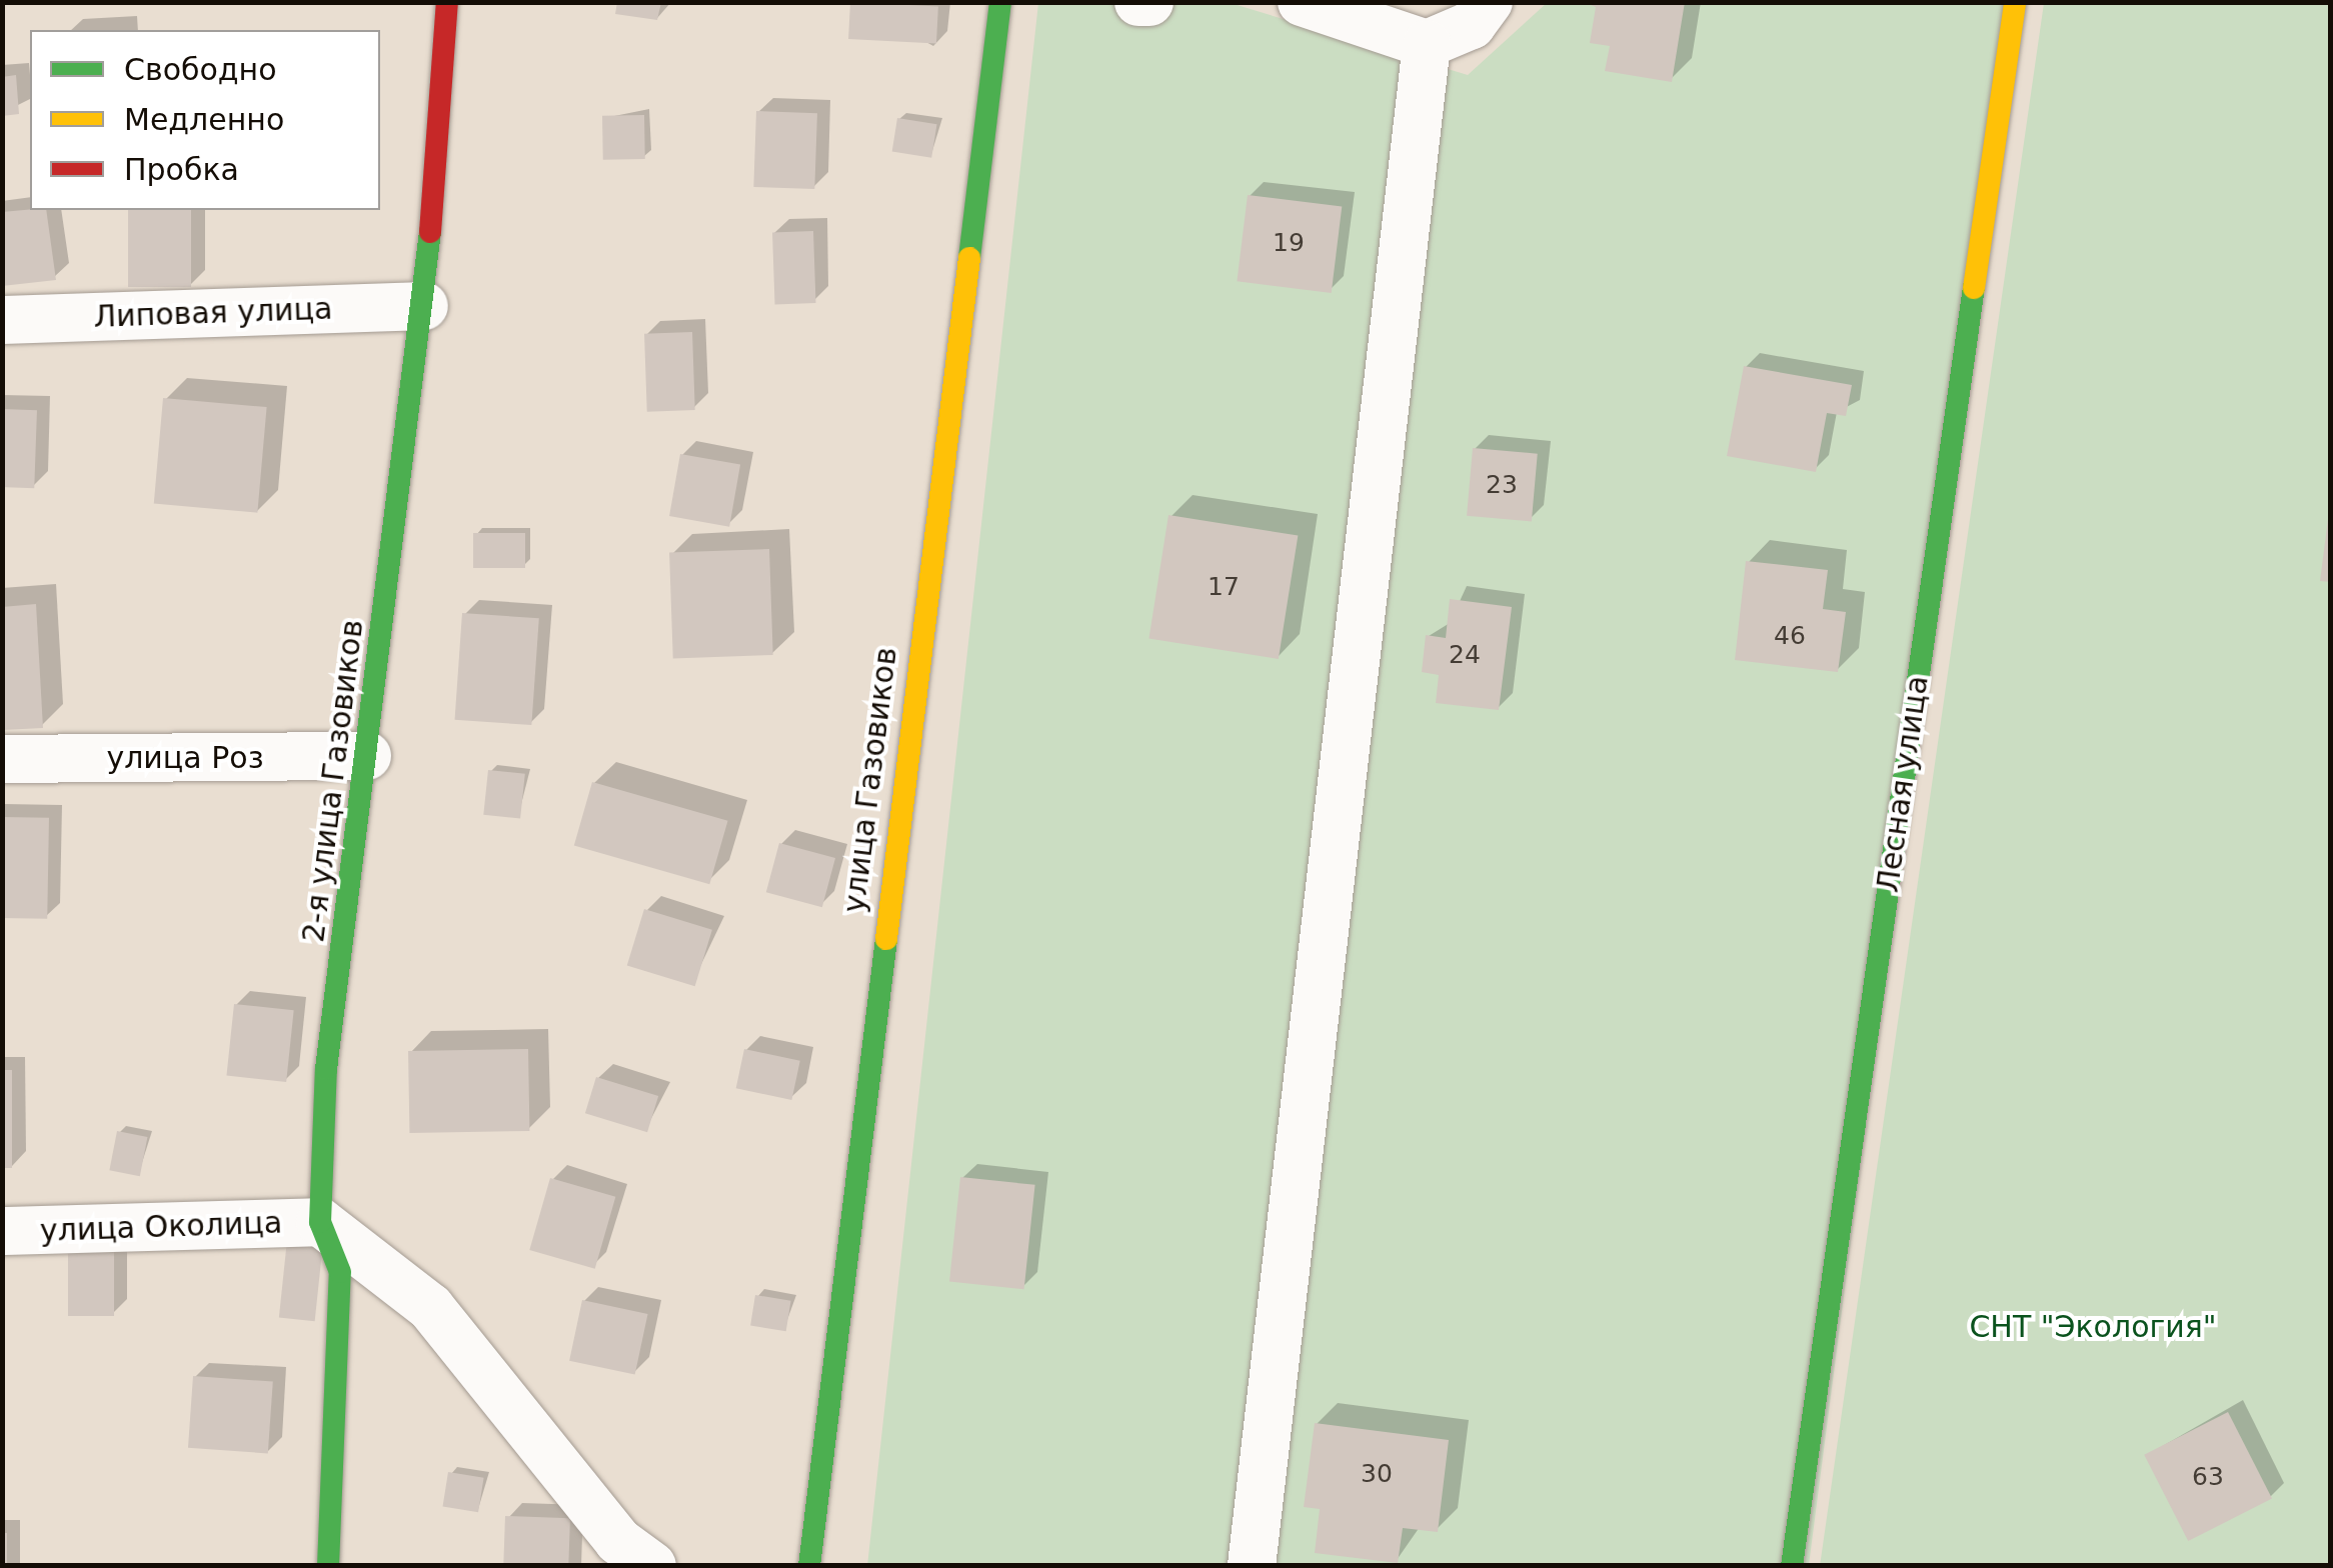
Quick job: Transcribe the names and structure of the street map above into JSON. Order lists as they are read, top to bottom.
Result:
{
  "streets": {
    "street": [
      "Липовая улица",
      "улица Роз",
      "улица Газовиков",
      "2-я улица Газовиков",
      "Лесная улица",
      "улица Околица"
    ]
  },
  "crossings": [
    ["Липовая улица", "2-я улица Газовиков"],
    ["улица Роз", "2-я улица Газовиков"],
    ["2-я улица Газовиков", "улица Околица"]
  ],
  "parks": ["СНТ \"Экология\""],
  "house_numbers": [
    "19",
    "23",
    "17",
    "46",
    "24",
    "30",
    "63"
  ],
  "legend": ["Свободно", "Медленно", "Пробка"]
}
